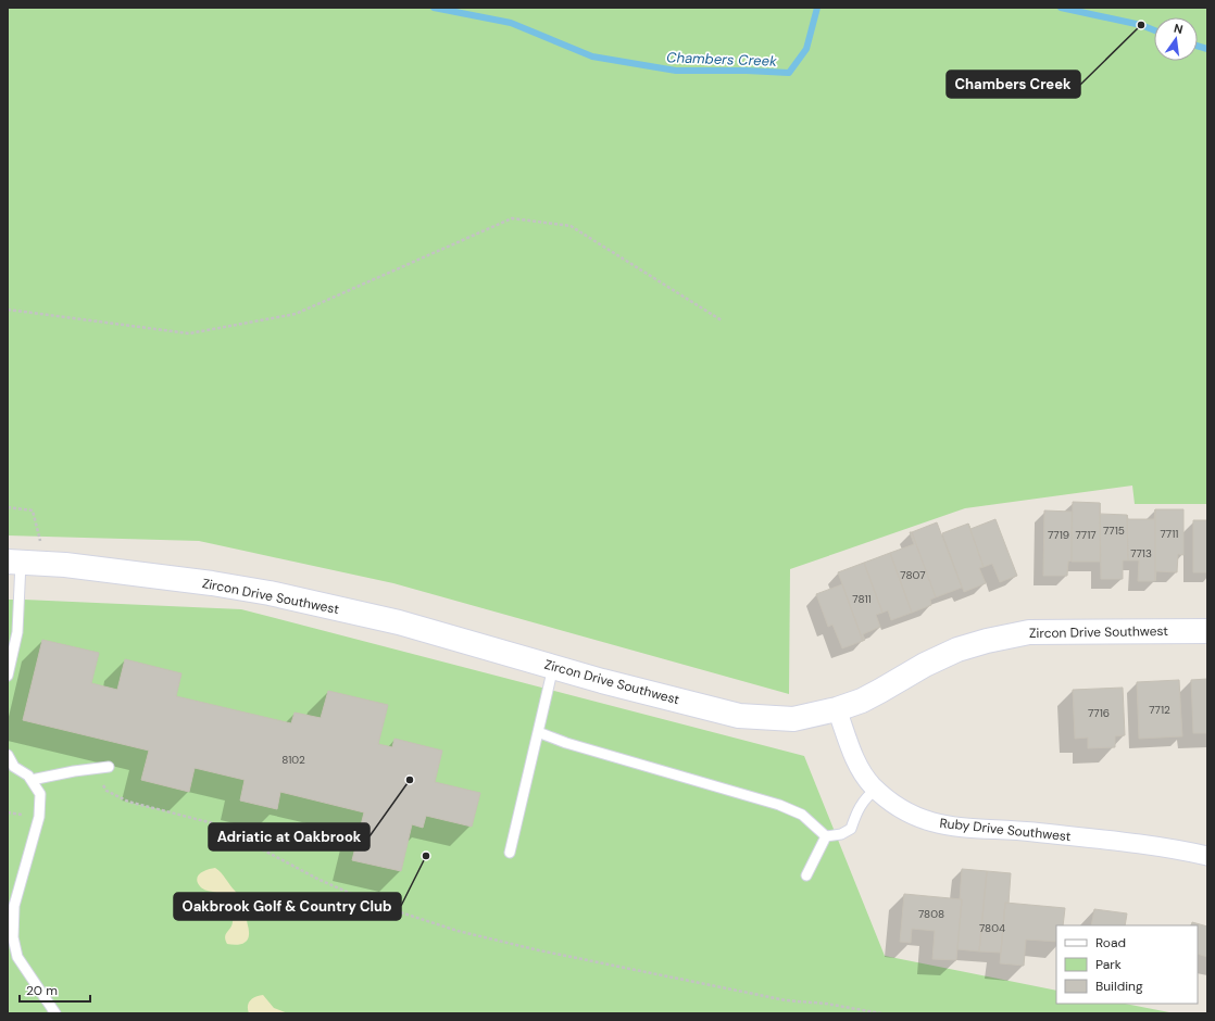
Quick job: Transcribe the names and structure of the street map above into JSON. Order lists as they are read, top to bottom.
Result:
{
  "streets": {
    "street": ["Zircon Drive Southwest", "Ruby Drive Southwest"]
  },
  "crossings": [
    ["Zircon Drive Southwest", "Ruby Drive Southwest"]
  ],
  "water": ["Chambers Creek"],
  "places": ["Chambers Creek", "Adriatic at Oakbrook", "Oakbrook Golf & Country Club"],
  "house_numbers": [
    "7715",
    "7711",
    "7719",
    "7717",
    "7713",
    "7807",
    "7811",
    "7712",
    "7716",
    "8102",
    "7808",
    "7804"
  ],
  "legend": ["Road", "Park", "Building"],
  "scale_bar": "20 m",
  "north": "top"
}
